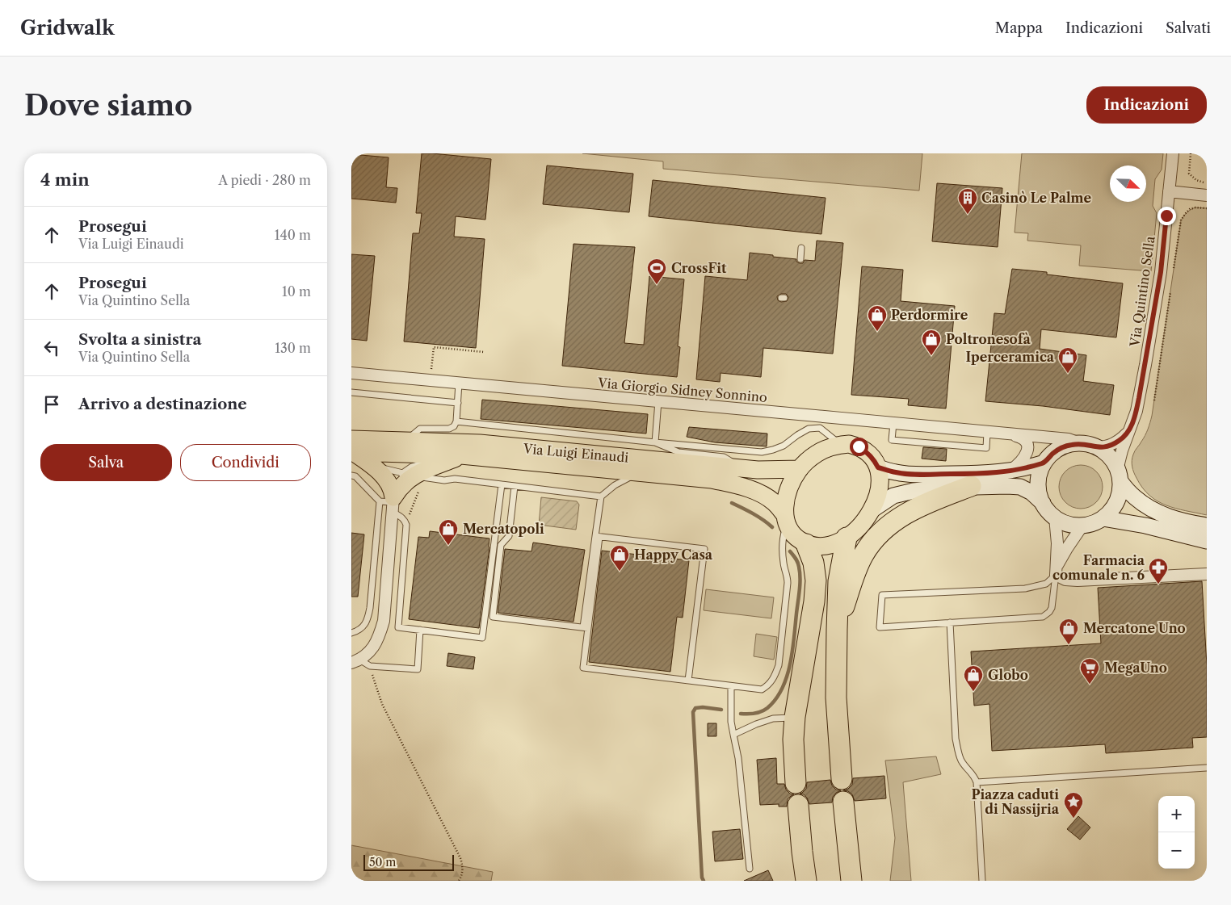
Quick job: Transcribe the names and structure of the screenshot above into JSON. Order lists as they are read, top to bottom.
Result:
{
  "streets": {
    "main road": ["Via Luigi Einaudi"],
    "street": ["Via Quintino Sella", "Via Giorgio Sidney Sonnino"]
  },
  "crossings": [
    ["Via Quintino Sella", "Via Giorgio Sidney Sonnino"]
  ],
  "places": {
    "building": ["Casinò Le Palme"],
    "sports": ["CrossFit"],
    "shop": [
      "Perdormire",
      "Poltronesofà",
      "Iperceramica",
      "Mercatopoli",
      "Happy Casa",
      "Mercatone Uno",
      "Globo"
    ],
    "pharmacy": ["Farmacia comunale n. 6"],
    "supermarket": ["MegaUno"],
    "place": ["Piazza caduti di Nassijria"]
  },
  "scale_bar": "50 m",
  "north": "bottom right",
  "page": {
    "header": "Gridwalk",
    "nav": ["Mappa", "Indicazioni", "Salvati"],
    "buttons": [
      "Indicazioni",
      ["Salva", "Condividi"]
    ],
    "title": "Dove siamo",
    "heading": ["4 min", "A piedi · 280 m"],
    "list": [
      ["Prosegui", "Via Luigi Einaudi", "140 m"],
      ["Prosegui", "Via Quintino Sella", "10 m"],
      ["Svolta a sinistra", "Via Quintino Sella", "130 m"],
      "Arrivo a destinazione"
    ],
    "map_buttons": ["+", "−"],
    "scale": "50 m"
  }
}
